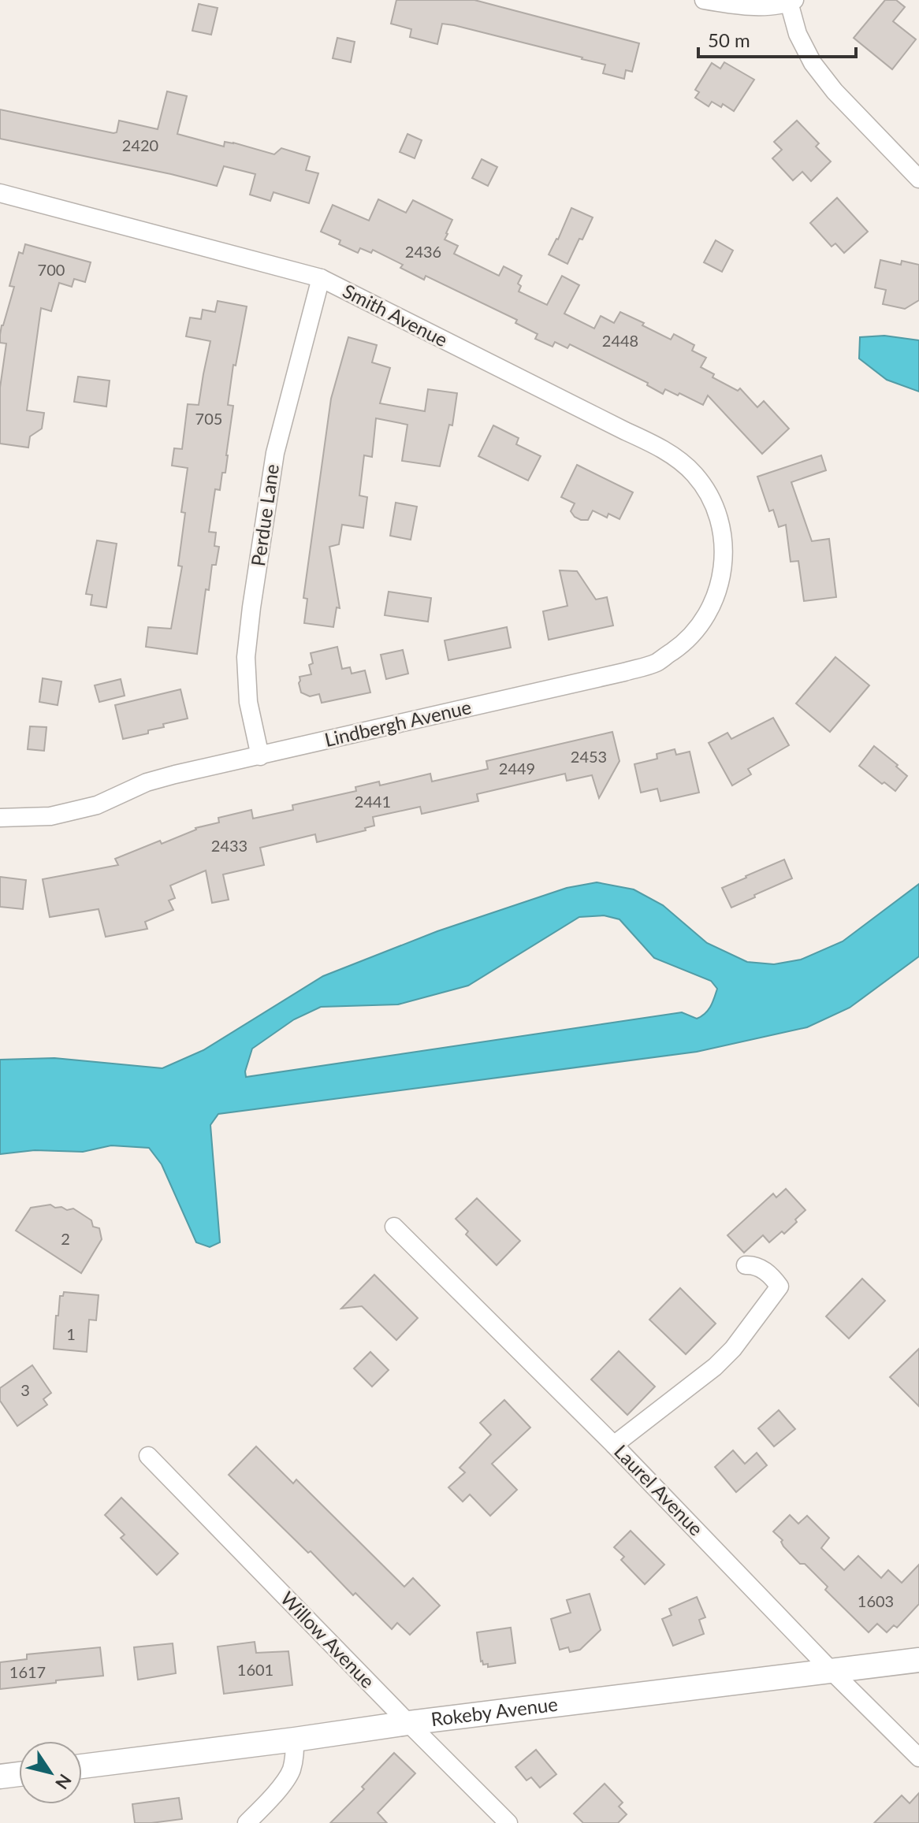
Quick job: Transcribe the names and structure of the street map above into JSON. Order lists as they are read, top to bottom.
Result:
{
  "streets": {
    "street": [
      "Smith Avenue",
      "Perdue Lane",
      "Lindbergh Avenue",
      "Laurel Avenue",
      "Willow Avenue",
      "Rokeby Avenue"
    ]
  },
  "crossings": [
    ["Smith Avenue", "Perdue Lane"],
    ["Smith Avenue", "Lindbergh Avenue"],
    ["Perdue Lane", "Lindbergh Avenue"],
    ["Laurel Avenue", "Rokeby Avenue"],
    ["Willow Avenue", "Rokeby Avenue"]
  ],
  "house_numbers": [
    "2420",
    "2436",
    "700",
    "2448",
    "705",
    "2453",
    "2449",
    "2441",
    "2433",
    "2",
    "1",
    "3",
    "1603",
    "1601",
    "1617"
  ],
  "scale_bar": "50 m",
  "north": "bottom right"
}
